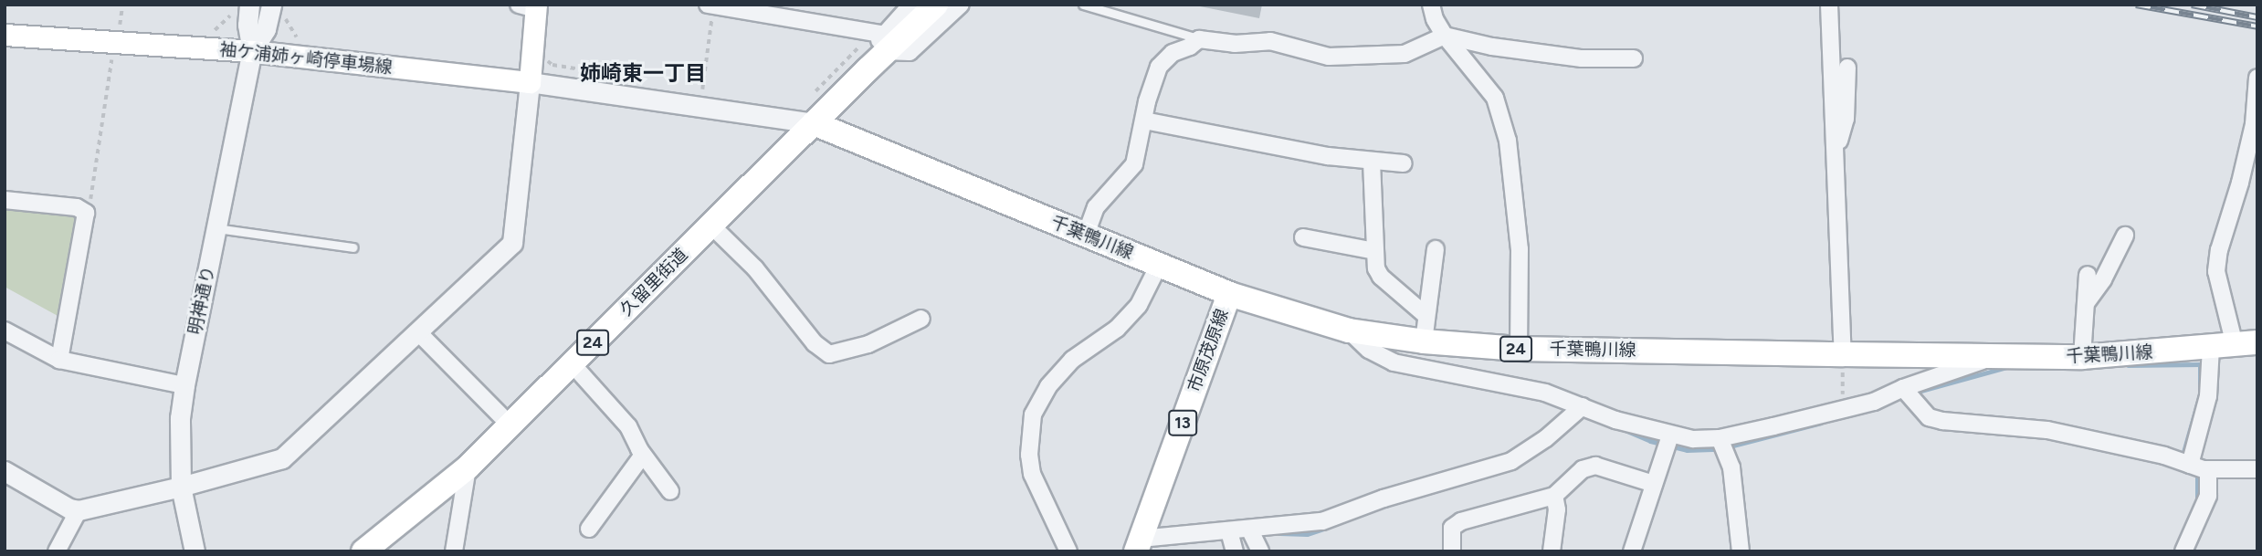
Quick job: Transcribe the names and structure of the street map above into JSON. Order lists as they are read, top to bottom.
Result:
{
  "streets": {
    "main road": [
      "袖ケ浦姉ヶ崎停車場線",
      "千葉鴨川線",
      "久留里街道",
      "24",
      "市原茂原線",
      "13"
    ],
    "street": ["明神通り"]
  },
  "crossings": [
    ["袖ケ浦姉ヶ崎停車場線", "明神通り"],
    ["千葉鴨川線", "久留里街道"],
    ["千葉鴨川線", "市原茂原線"]
  ],
  "districts": ["姉崎東一丁目"]
}
